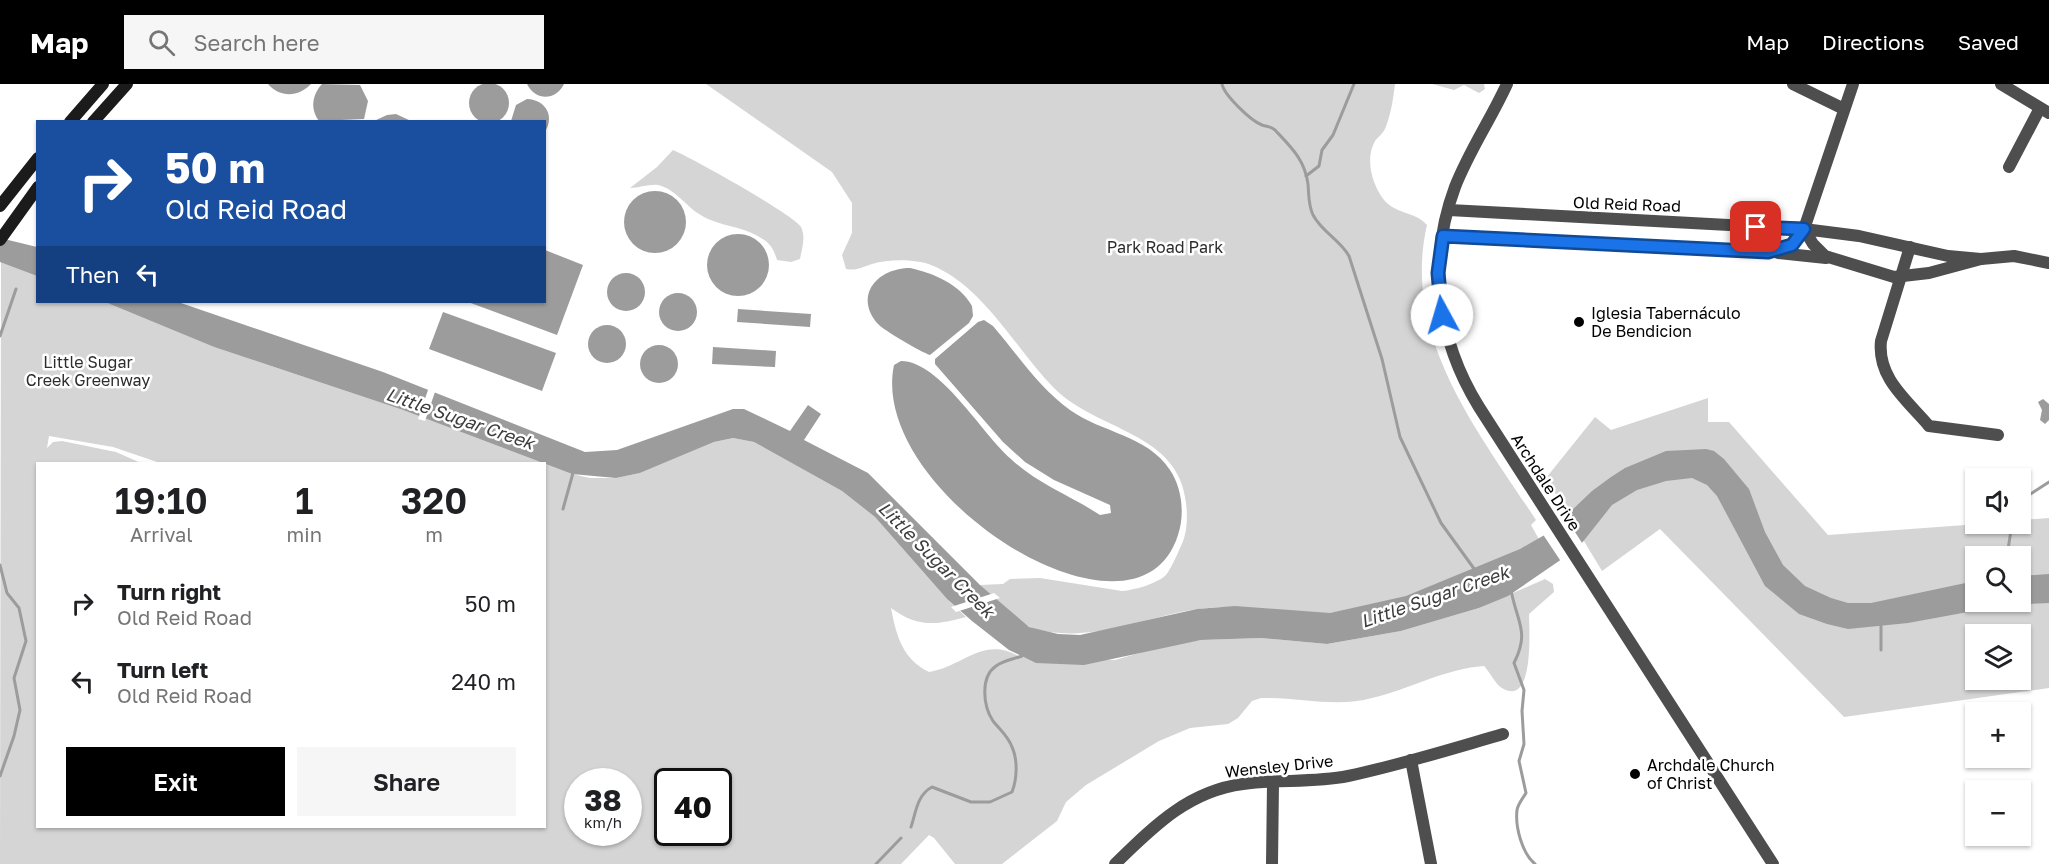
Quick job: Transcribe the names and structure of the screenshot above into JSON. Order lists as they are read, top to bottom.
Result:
{
  "streets": {
    "street": ["Old Reid Road", "Archdale Drive", "Wensley Drive"]
  },
  "crossings": [
    ["Old Reid Road", "Archdale Drive"]
  ],
  "water": ["Little Sugar Creek"],
  "parks": ["Park Road Park", "Little Sugar Creek Greenway"],
  "places": ["Iglesia Tabernáculo De Bendicion", "Archdale Church of Christ"],
  "page": {
    "header": "Map",
    "search": "Search here",
    "nav": ["Map", "Directions", "Saved"],
    "turn": ["50 m", "Old Reid Road"],
    "then": "Then",
    "eta": [
      "19:10",
      "Arrival",
      "1",
      "min",
      "320",
      "m"
    ],
    "map_buttons": ["+", "−"],
    "list": [
      {
        "name": "Turn right",
        "note": "Old Reid Road",
        "value": "50 m"
      },
      {
        "name": "Turn left",
        "note": "Old Reid Road",
        "value": "240 m"
      }
    ],
    "buttons": ["Exit", "Share"],
    "speed": "38 km/h",
    "limit": "40"
  }
}
